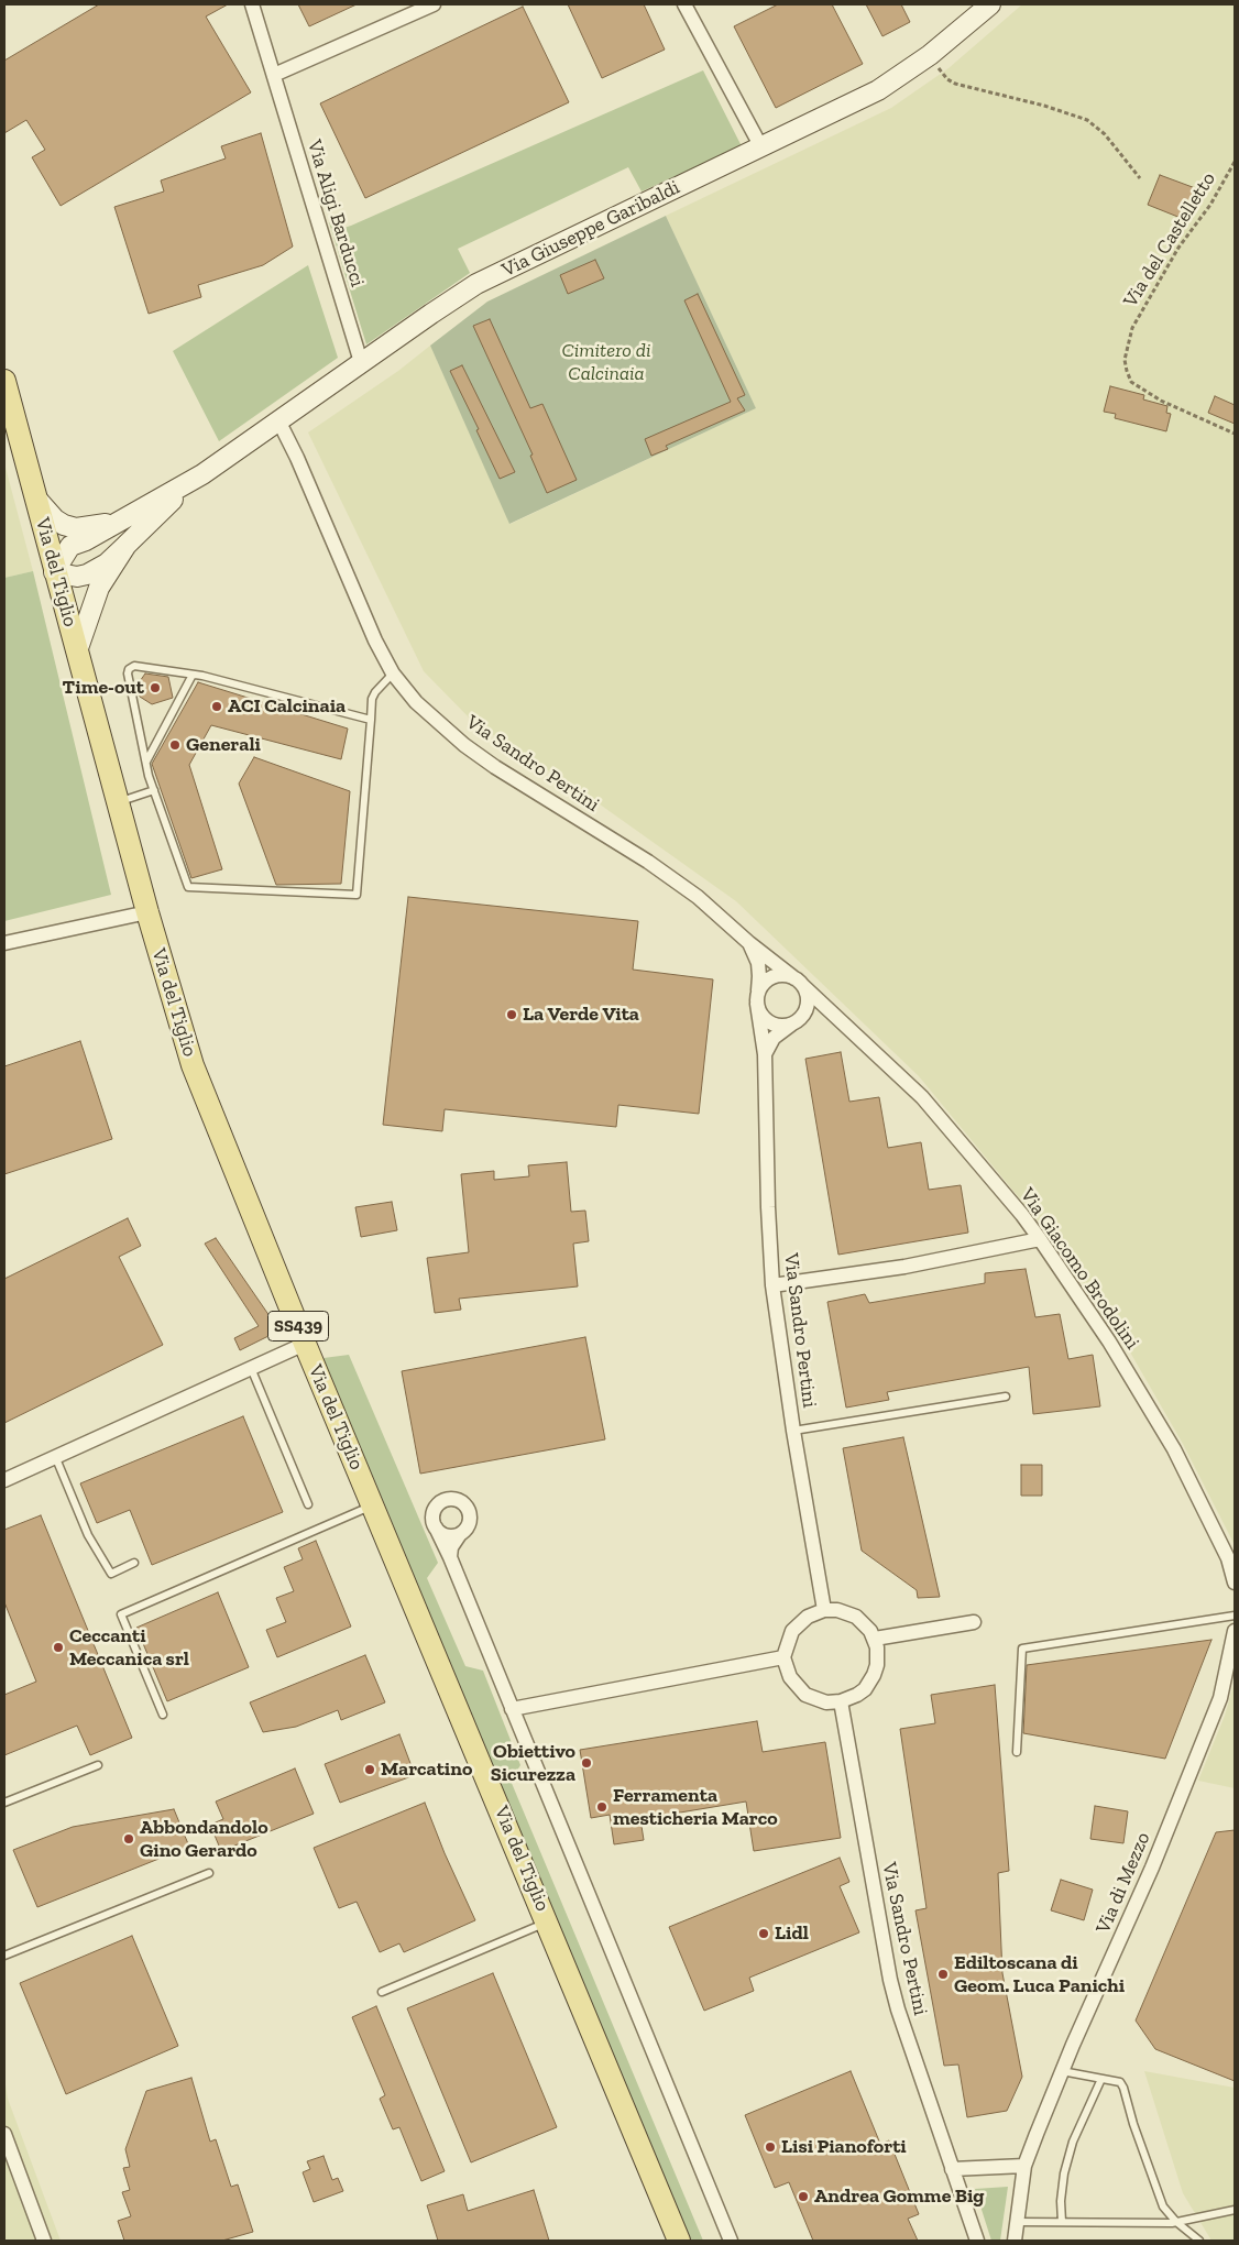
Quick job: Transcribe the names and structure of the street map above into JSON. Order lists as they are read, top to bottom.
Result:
{
  "streets": {
    "main road": ["Via del Tiglio", "SS439"],
    "street": [
      "Via Aligi Barducci",
      "Via Giuseppe Garibaldi",
      "Via Sandro Pertini",
      "Via Giacomo Brodolini",
      "Via di Mezzo"
    ],
    "path": ["Via del Castelletto"]
  },
  "crossings": [
    ["Via Aligi Barducci", "Via Giuseppe Garibaldi"],
    ["Via Giuseppe Garibaldi", "Via Sandro Pertini"],
    ["Via Sandro Pertini", "Via Giacomo Brodolini"]
  ],
  "parks": ["Cimitero di Calcinaia"],
  "places": [
    "Time-out",
    "ACI Calcinaia",
    "Generali",
    "La Verde Vita",
    "Ceccanti Meccanica srl",
    "Obiettivo Sicurezza",
    "Marcatino",
    "Ferramenta mesticheria Marco",
    "Abbondandolo Gino Gerardo",
    "Lidl",
    "Ediltoscana di Geom. Luca Panichi",
    "Lisi Pianoforti",
    "Andrea Gomme Big"
  ]
}
